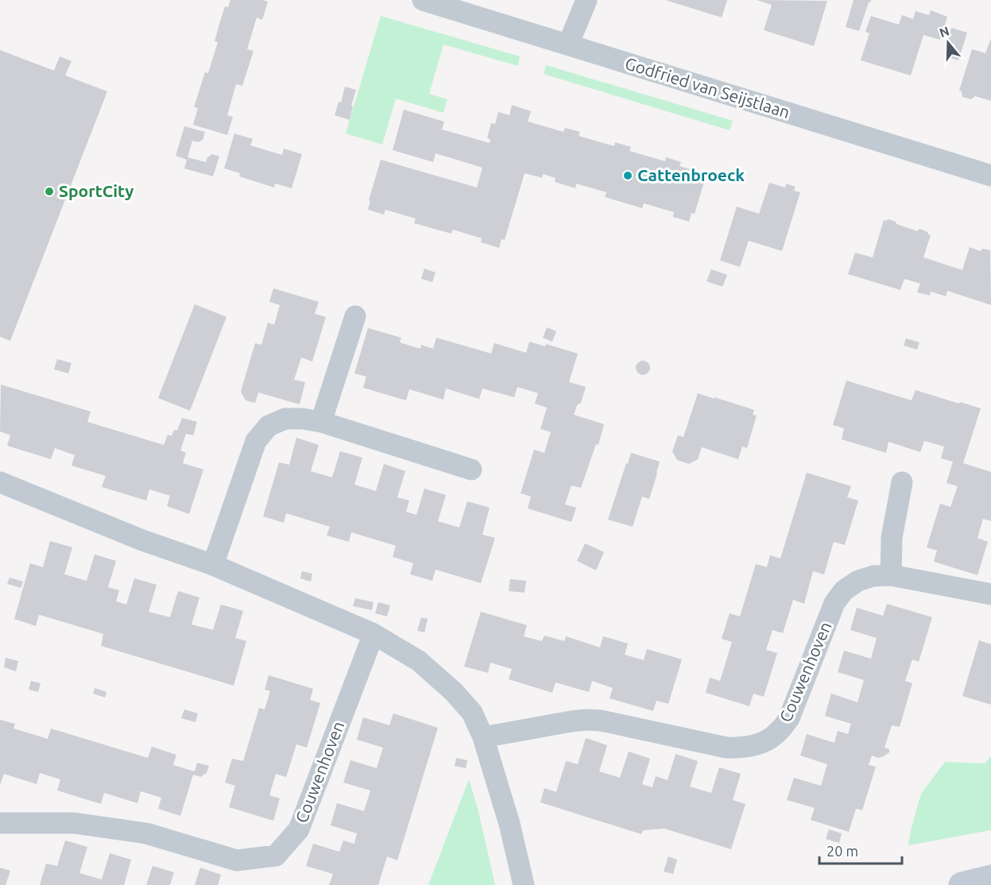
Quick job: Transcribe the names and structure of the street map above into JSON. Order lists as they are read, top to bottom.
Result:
{
  "streets": {
    "street": ["Godfried van Seijstlaan", "Couwenhoven"]
  },
  "places": ["Cattenbroeck", "SportCity"],
  "scale_bar": "20 m",
  "north": "top"
}
